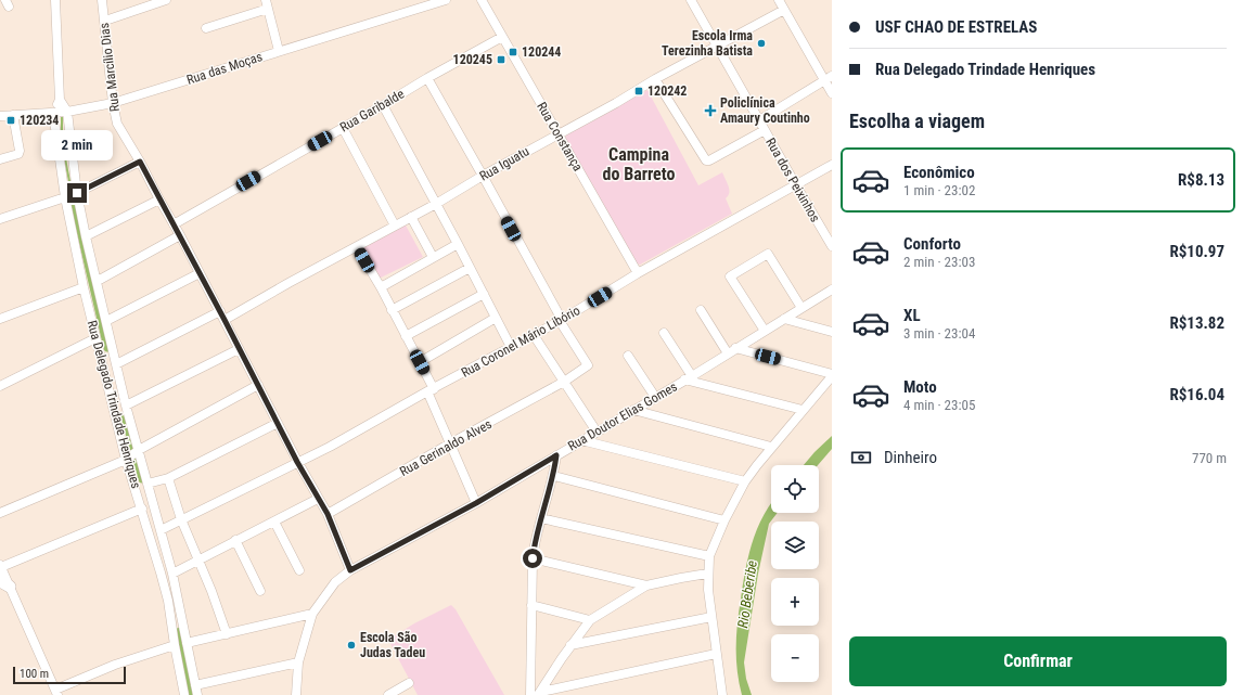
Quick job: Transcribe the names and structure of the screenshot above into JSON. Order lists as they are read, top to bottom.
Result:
{
  "streets": {
    "street": [
      "Rua Marcílio Dias",
      "Rua das Moças",
      "Rua Garibalde",
      "Rua Constança",
      "Rua Iguatu",
      "Rua dos Peixinhos",
      "Rua Coronel Mário Libório",
      "Rua Delegado Trindade Henriques",
      "Rua Doutor Elias Gomes",
      "Rua Gerinaldo Alves"
    ]
  },
  "crossings": [
    ["Rua Marcílio Dias", "Rua das Moças"],
    ["Rua Marcílio Dias", "Rua Garibalde"],
    ["Rua Marcílio Dias", "Rua Iguatu"],
    ["Rua Marcílio Dias", "Rua Coronel Mário Libório"],
    ["Rua Marcílio Dias", "Rua Doutor Elias Gomes"],
    ["Rua Marcílio Dias", "Rua Gerinaldo Alves"],
    ["Rua das Moças", "Rua Delegado Trindade Henriques"],
    ["Rua Garibalde", "Rua Constança"],
    ["Rua Constança", "Rua Iguatu"],
    ["Rua Constança", "Rua Coronel Mário Libório"],
    ["Rua Iguatu", "Rua dos Peixinhos"],
    ["Rua dos Peixinhos", "Rua Coronel Mário Libório"],
    ["Rua Coronel Mário Libório", "Rua Delegado Trindade Henriques"],
    ["Rua Coronel Mário Libório", "Rua Gerinaldo Alves"]
  ],
  "districts": ["Campina do Barreto"],
  "water": ["Rio Beberibe"],
  "places": {
    "other": ["Escola Irma Terezinha Batista", "Escola São Judas Tadeu"],
    "transit": [
      "120244",
      "120245",
      "120242",
      "120234"
    ],
    "health": ["Policlínica Amaury Coutinho"]
  },
  "scale_bar": "100 m",
  "page": {
    "banner": ["USF CHAO DE ESTRELAS", "Rua Delegado Trindade Henriques"],
    "heading": "Escolha a viagem",
    "bubble": "2 min",
    "list": [
      {
        "name": "Econômico",
        "note": "1 min · 23:02",
        "value": "R$8.13"
      },
      {
        "name": "Conforto",
        "note": "2 min · 23:03",
        "value": "R$10.97"
      },
      {
        "name": "XL",
        "note": "3 min · 23:04",
        "value": "R$13.82"
      },
      {
        "name": "Moto",
        "note": "4 min · 23:05",
        "value": "R$16.04"
      }
    ],
    "pay": ["Dinheiro", "770 m"],
    "map_buttons": ["+", "−"],
    "buttons": "Confirmar",
    "scale": "100 m"
  }
}
